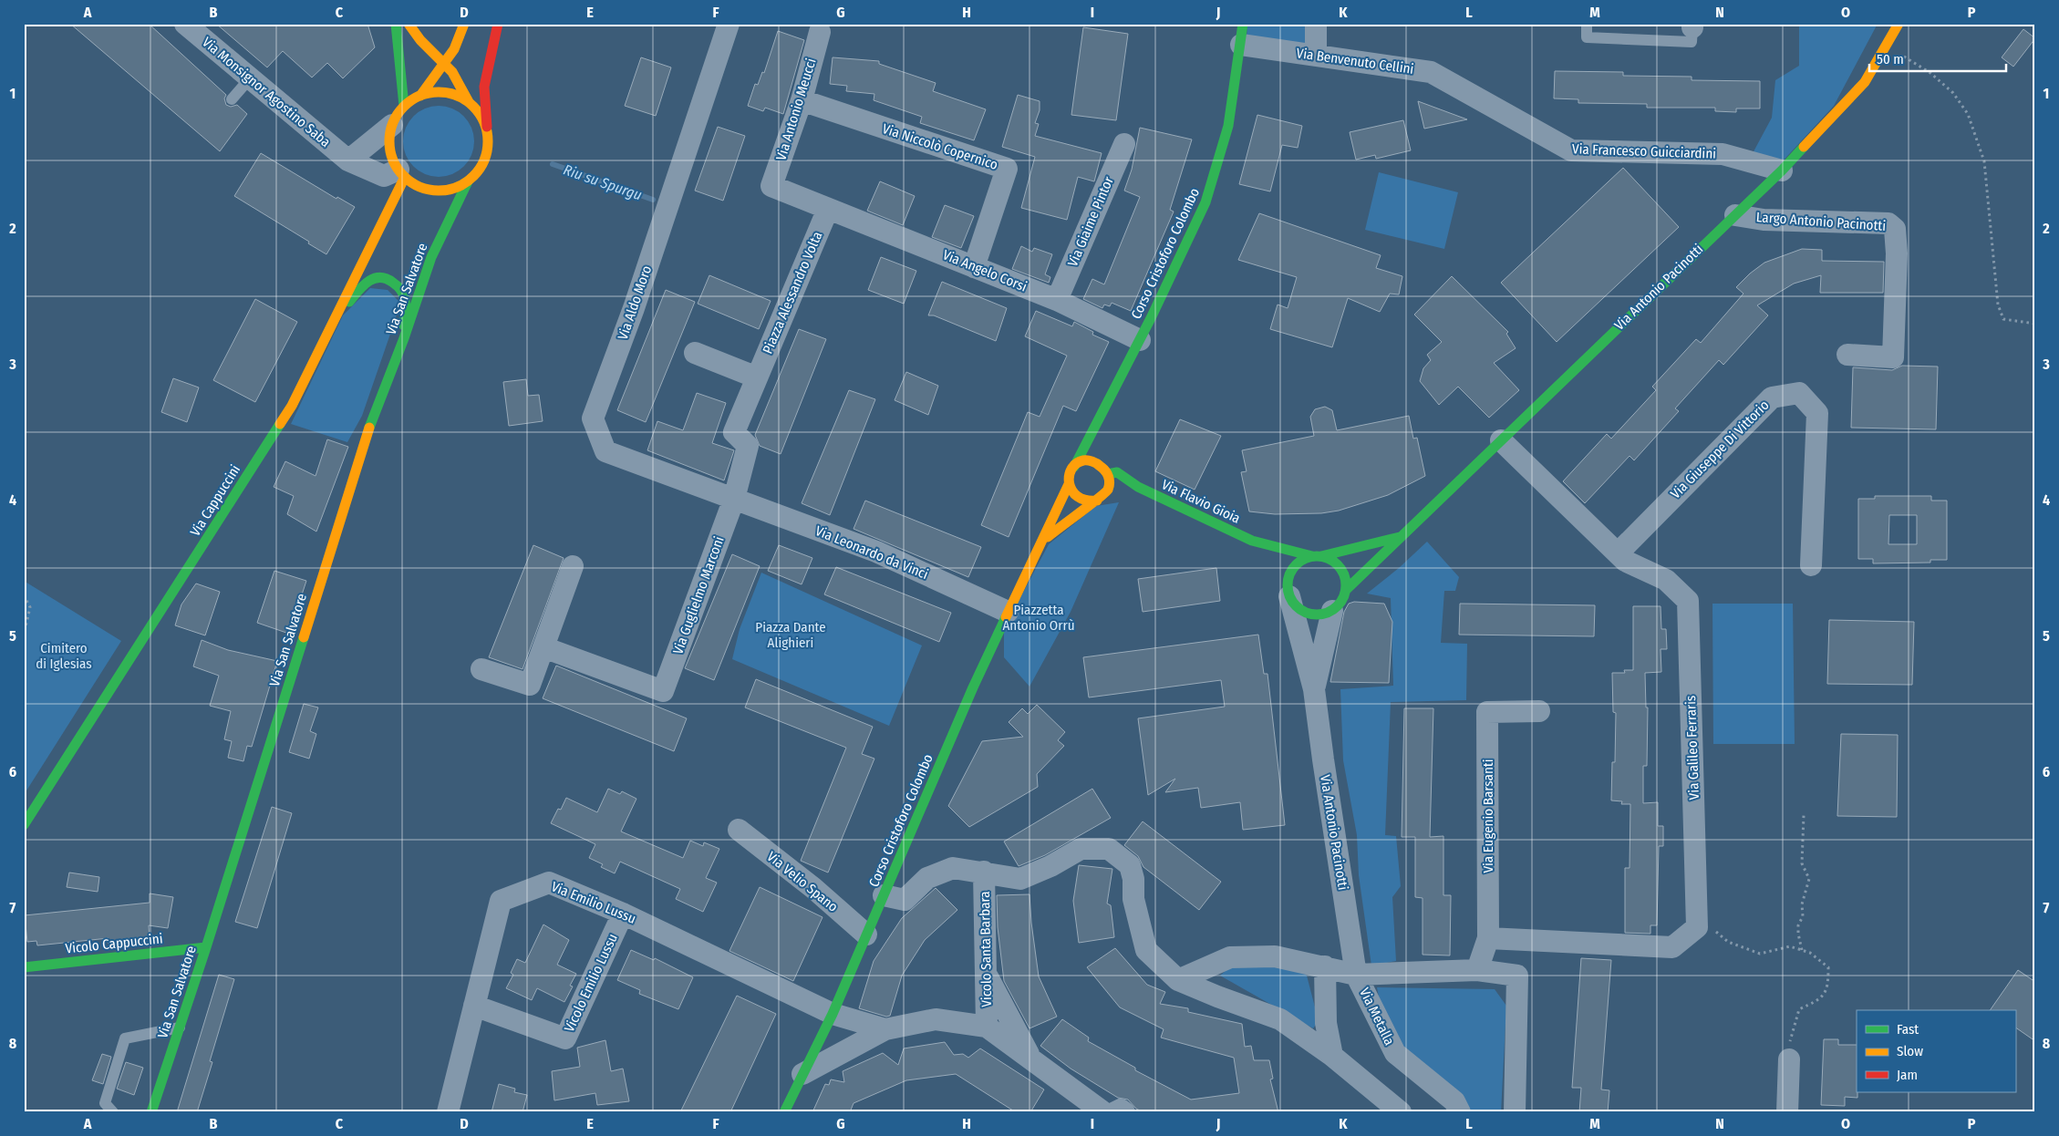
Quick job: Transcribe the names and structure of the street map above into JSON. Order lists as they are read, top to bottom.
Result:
{
  "streets": {
    "street": [
      "Via Benvenuto Cellini",
      "Via Monsignor Agostino Saba",
      "Via Antonio Meucci",
      "Via Niccolò Copernico",
      "Via Francesco Guicciardini",
      "Via Giaime Pintor",
      "Largo Antonio Pacinotti",
      "Corso Cristoforo Colombo",
      "Via Angelo Corsi",
      "Via Antonio Pacinotti",
      "Via San Salvatore",
      "Piazza Alessandro Volta",
      "Via Aldo Moro",
      "Via Giuseppe Di Vittorio",
      "Via Cappuccini",
      "Via Flavio Gioia",
      "Via Leonardo da Vinci",
      "Via Guglielmo Marconi",
      "Via Galileo Ferraris",
      "Via Eugenio Barsanti",
      "Via Velio Spano",
      "Via Emilio Lussu",
      "Vicolo Cappuccini",
      "Vicolo Santa Barbara",
      "Vicolo Emilio Lussu",
      "Via Metalla"
    ]
  },
  "crossings": [
    ["Via Benvenuto Cellini", "Via Francesco Guicciardini"],
    ["Via Benvenuto Cellini", "Corso Cristoforo Colombo"],
    ["Via Monsignor Agostino Saba", "Via San Salvatore"],
    ["Via Monsignor Agostino Saba", "Via Cappuccini"],
    ["Via Antonio Meucci", "Via Niccolò Copernico"],
    ["Via Antonio Meucci", "Via Angelo Corsi"],
    ["Via Niccolò Copernico", "Via Angelo Corsi"],
    ["Via Francesco Guicciardini", "Via Antonio Pacinotti"],
    ["Via Giaime Pintor", "Via Angelo Corsi"],
    ["Largo Antonio Pacinotti", "Via Antonio Pacinotti"],
    ["Corso Cristoforo Colombo", "Via Angelo Corsi"],
    ["Corso Cristoforo Colombo", "Via Flavio Gioia"],
    ["Corso Cristoforo Colombo", "Via Leonardo da Vinci"],
    ["Corso Cristoforo Colombo", "Via Velio Spano"],
    ["Corso Cristoforo Colombo", "Via Emilio Lussu"],
    ["Via Angelo Corsi", "Piazza Alessandro Volta"],
    ["Via Antonio Pacinotti", "Via Flavio Gioia"],
    ["Via Antonio Pacinotti", "Via Galileo Ferraris"],
    ["Via Antonio Pacinotti", "Via Metalla"],
    ["Via San Salvatore", "Via Cappuccini"],
    ["Via San Salvatore", "Vicolo Cappuccini"],
    ["Piazza Alessandro Volta", "Via Aldo Moro"],
    ["Piazza Alessandro Volta", "Via Leonardo da Vinci"],
    ["Piazza Alessandro Volta", "Via Guglielmo Marconi"],
    ["Via Aldo Moro", "Via Leonardo da Vinci"],
    ["Via Aldo Moro", "Via Guglielmo Marconi"],
    ["Via Giuseppe Di Vittorio", "Via Galileo Ferraris"],
    ["Via Leonardo da Vinci", "Via Guglielmo Marconi"],
    ["Via Emilio Lussu", "Vicolo Emilio Lussu"]
  ],
  "water": ["Riu su Spurgu"],
  "parks": ["Piazzetta Antonio Orrù", "Piazza Dante Alighieri", "Cimitero di Iglesias"],
  "legend": ["Fast", "Slow", "Jam"],
  "scale_bar": "50 m",
  "grid": {
    "columns": [
      "A",
      "B",
      "C",
      "D",
      "E",
      "F",
      "G",
      "H",
      "I",
      "J",
      "K",
      "L",
      "M",
      "N",
      "O",
      "P"
    ],
    "rows": [
      "1",
      "2",
      "3",
      "4",
      "5",
      "6",
      "7",
      "8"
    ]
  }
}
